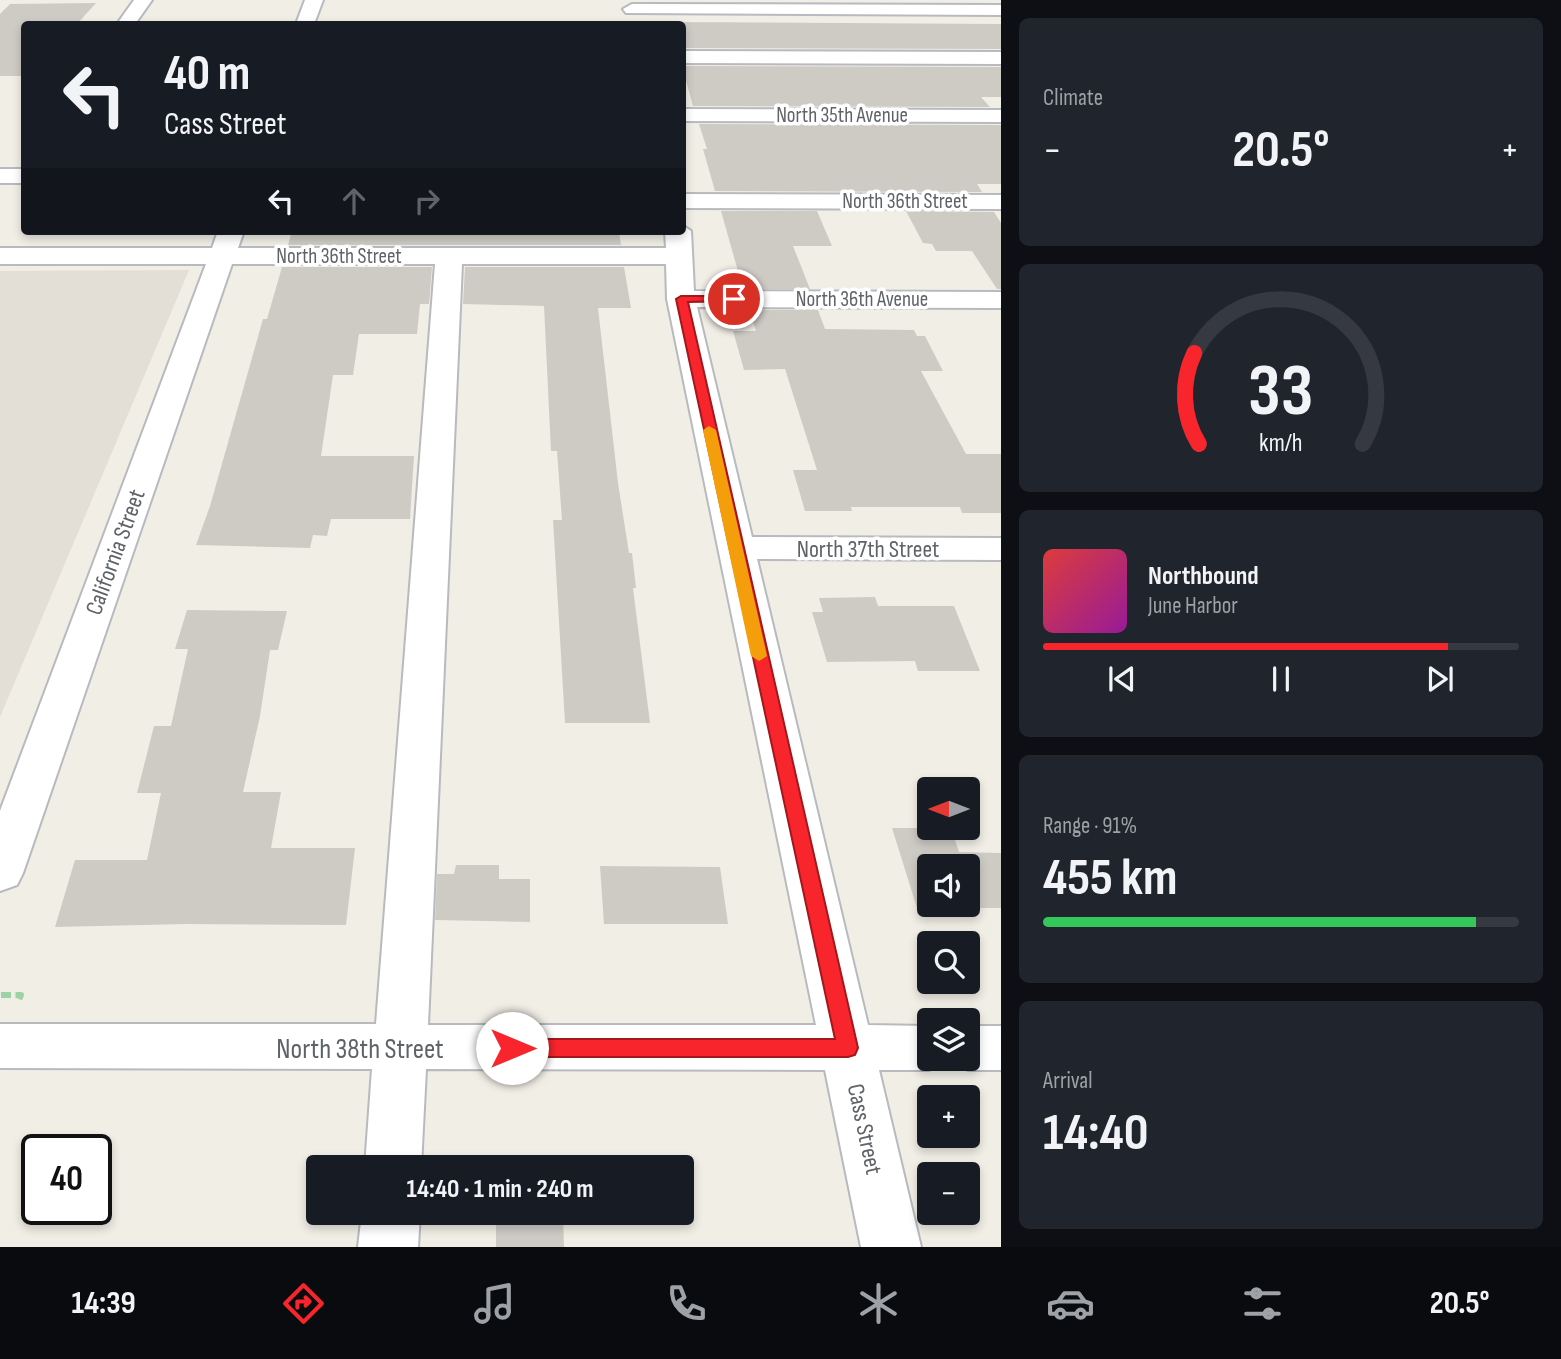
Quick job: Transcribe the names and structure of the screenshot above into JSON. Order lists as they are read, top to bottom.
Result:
{
  "streets": {
    "street": [
      "North 35th Avenue",
      "North 36th Street",
      "North 36th Avenue",
      "North 37th Street",
      "California Street",
      "North 38th Street",
      "Cass Street"
    ]
  },
  "crossings": [
    ["North 36th Street", "California Street"],
    ["North 36th Street", "Cass Street"],
    ["North 36th Avenue", "Cass Street"],
    ["North 37th Street", "Cass Street"],
    ["North 38th Street", "Cass Street"]
  ],
  "north": "left",
  "page": {
    "tile": [
      "Climate",
      ["Range · 91%", "455 km"],
      ["Arrival", "14:40"]
    ],
    "turn": ["40 m", "Cass Street"],
    "heat": ["−", "20.5°", "+"],
    "song": ["Northbound", "June Harbor"],
    "map_buttons": ["+", "−"],
    "limit": "40",
    "trip": "14:40 · 1 min · 240 m",
    "tabs": ["14:39", "20.5°"],
    "gauge": ["33", "km/h"]
  }
}
